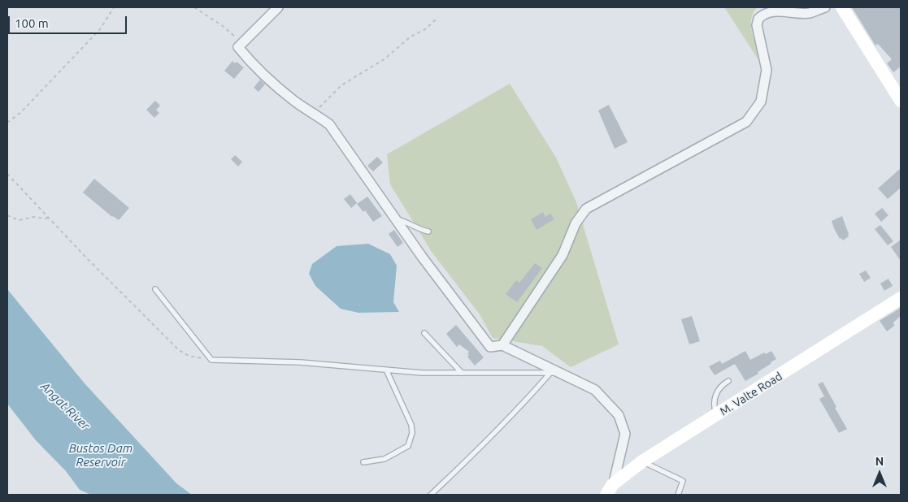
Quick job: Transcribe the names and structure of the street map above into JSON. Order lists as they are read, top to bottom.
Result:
{
  "streets": {
    "main road": ["M. Valte Road"]
  },
  "water": ["Angat River", "Bustos Dam Reservoir"],
  "scale_bar": "100 m",
  "north": "top"
}
